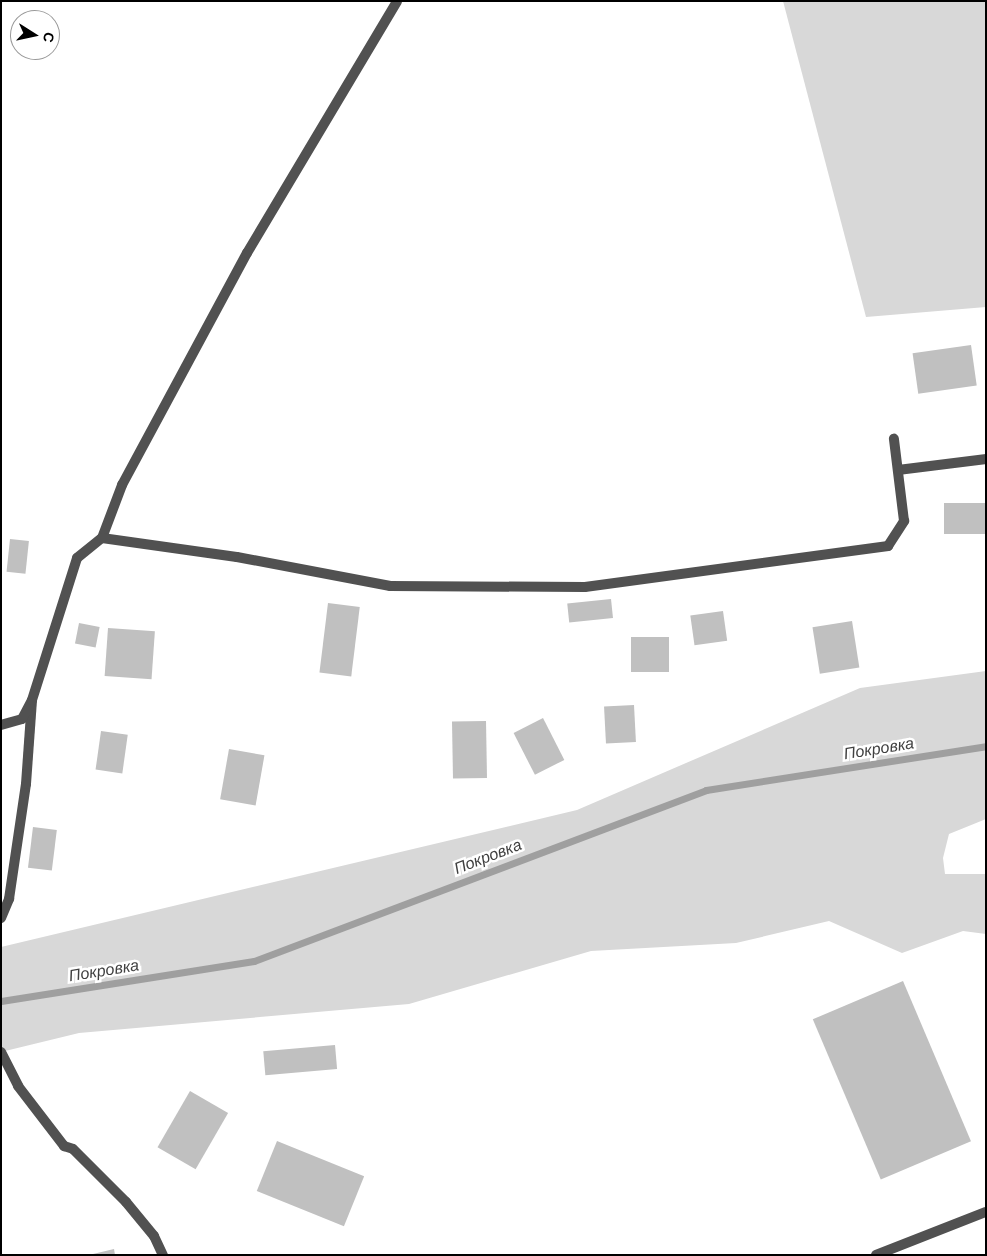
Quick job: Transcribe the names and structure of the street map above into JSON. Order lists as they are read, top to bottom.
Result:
{
  "water": ["Покровка"],
  "north": "right"
}
